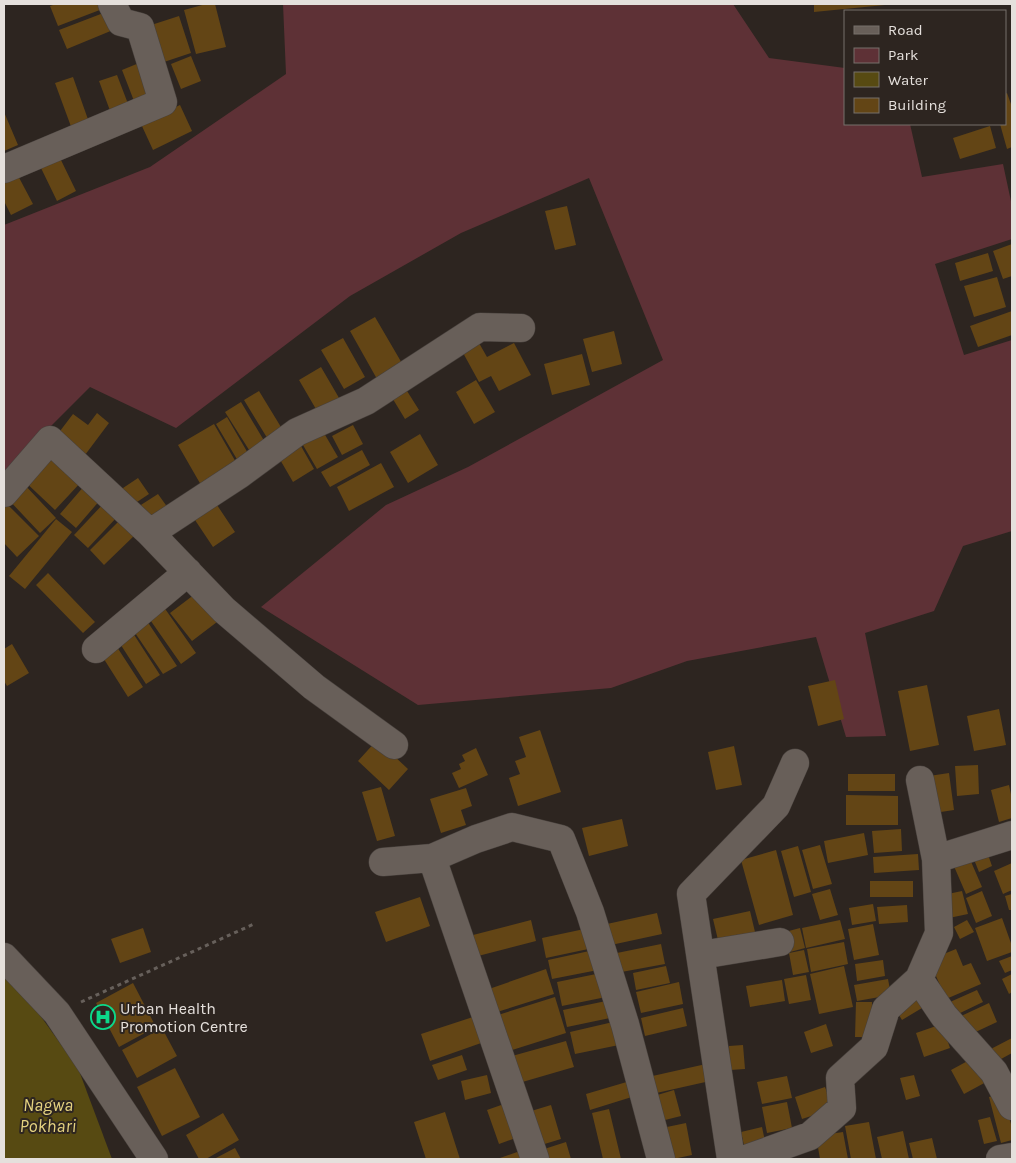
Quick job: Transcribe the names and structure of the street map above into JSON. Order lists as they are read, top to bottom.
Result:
{
  "water": ["Nagwa Pokhari"],
  "places": {
    "hospital": ["Urban Health Promotion Centre"]
  },
  "legend": [
    "Road",
    "Park",
    "Water",
    "Building"
  ]
}
